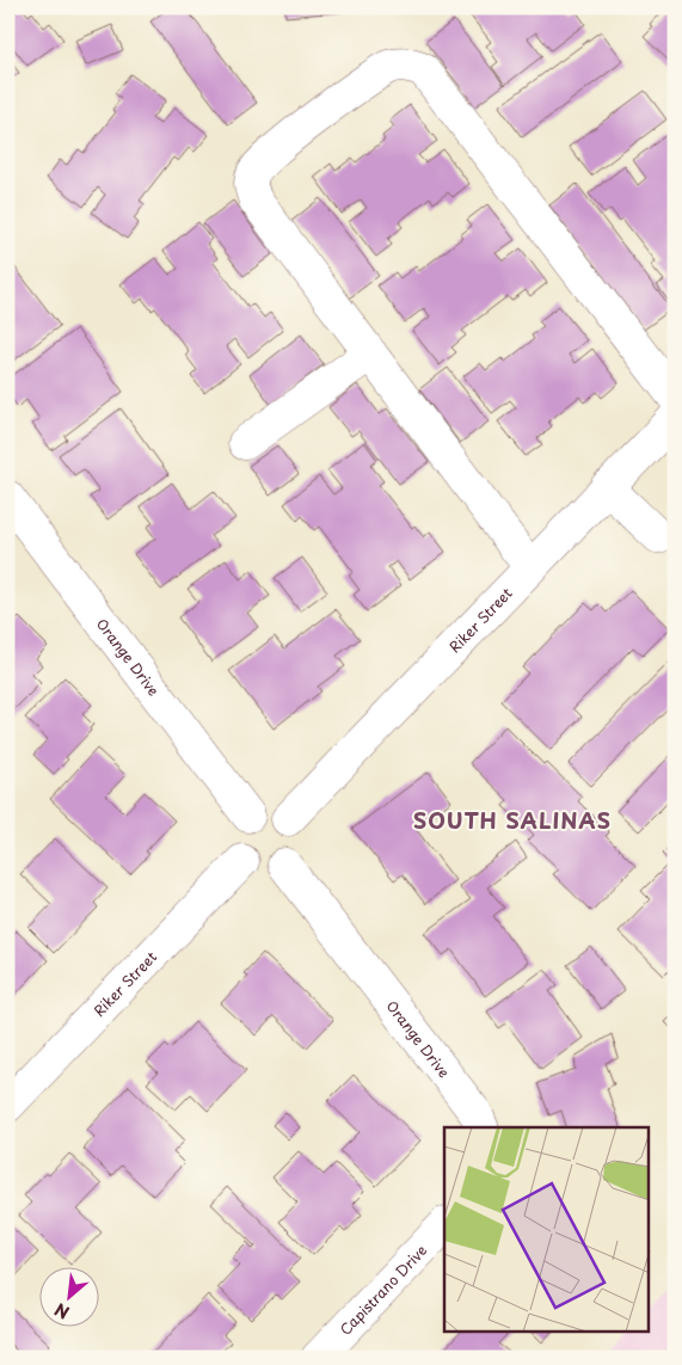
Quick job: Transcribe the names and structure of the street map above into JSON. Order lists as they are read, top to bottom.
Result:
{
  "streets": {
    "street": ["Riker Street", "Orange Drive", "Capistrano Drive"]
  },
  "crossings": [
    ["Riker Street", "Orange Drive"]
  ],
  "districts": ["SOUTH SALINAS"],
  "north": "bottom left"
}
